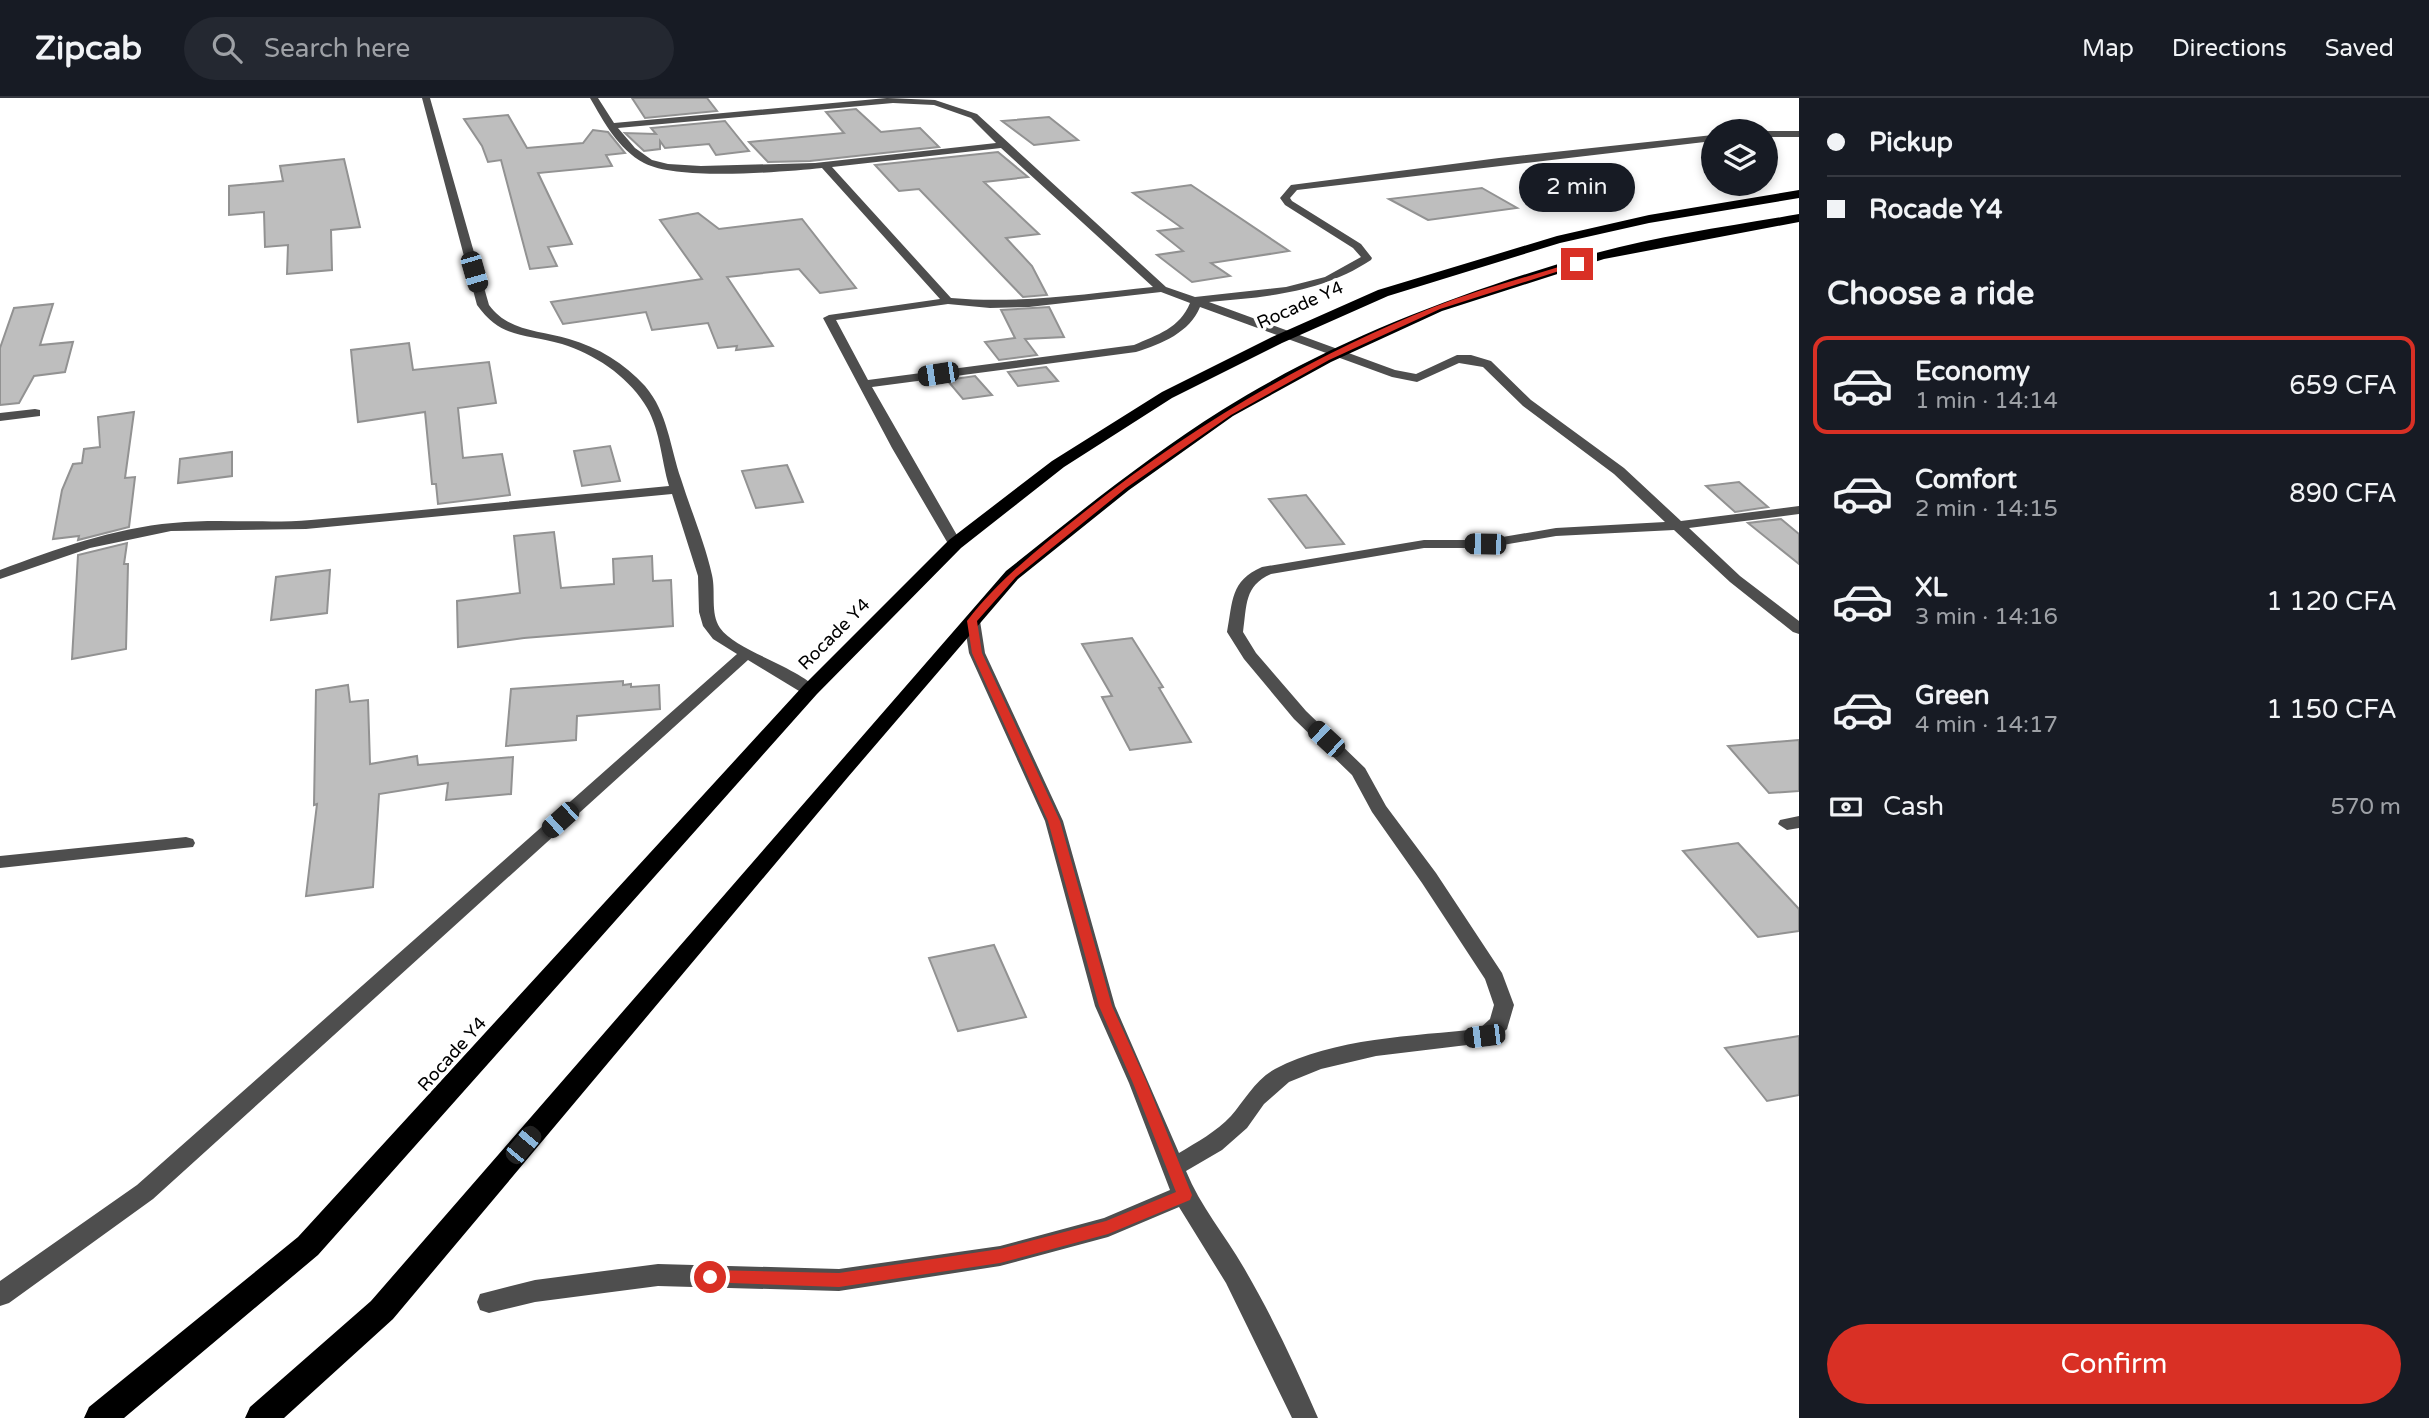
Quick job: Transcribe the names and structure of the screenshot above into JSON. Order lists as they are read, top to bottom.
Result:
{
  "streets": {
    "highway": ["Rocade Y4"]
  },
  "page": {
    "header": "Zipcab",
    "search": "Search here",
    "nav": ["Map", "Directions", "Saved"],
    "banner": ["Pickup", "Rocade Y4"],
    "bubble": "2 min",
    "heading": "Choose a ride",
    "list": [
      {
        "name": "Economy",
        "note": "1 min · 14:14",
        "value": "659 CFA"
      },
      {
        "name": "Comfort",
        "note": "2 min · 14:15",
        "value": "890 CFA"
      },
      {
        "name": "XL",
        "note": "3 min · 14:16",
        "value": "1 120 CFA"
      },
      {
        "name": "Green",
        "note": "4 min · 14:17",
        "value": "1 150 CFA"
      }
    ],
    "pay": ["Cash", "570 m"],
    "buttons": "Confirm"
  }
}
